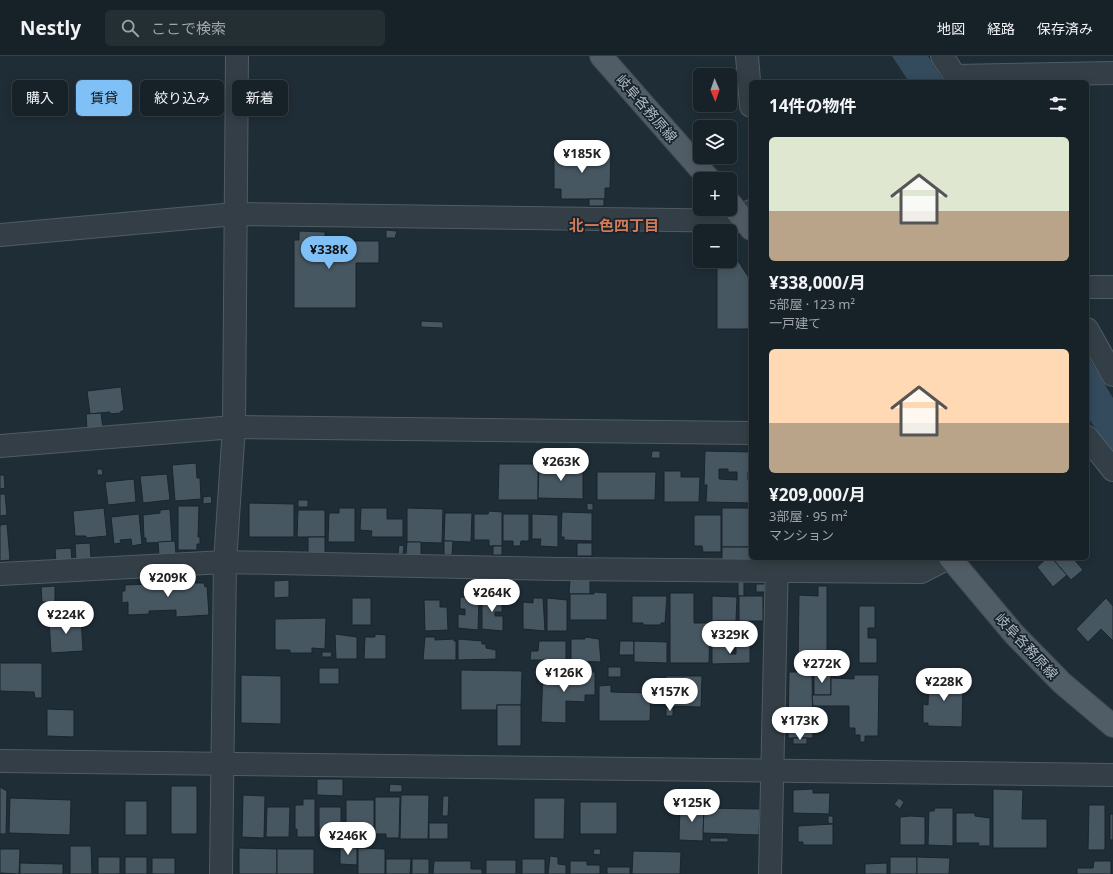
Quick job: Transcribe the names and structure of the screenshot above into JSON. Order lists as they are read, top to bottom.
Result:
{
  "streets": {
    "main road": ["岐阜各務原線"]
  },
  "districts": ["北一色四丁目"],
  "north": "bottom",
  "page": {
    "header": "Nestly",
    "search": "ここで検索",
    "nav": ["地図", "経路", "保存済み"],
    "map_buttons": ["+", "−"],
    "chip": [
      "購入",
      "賃貸",
      "絞り込み",
      "新着"
    ],
    "heading": "14件の物件",
    "list": [
      {
        "name": "¥338,000/月",
        "note": "5部屋 · 123 m² · 一戸建て"
      },
      {
        "name": "¥209,000/月",
        "note": "3部屋 · 95 m² · マンション"
      }
    ],
    "price": [
      "¥185K",
      "¥338K",
      "¥263K",
      "¥209K",
      "¥264K",
      "¥224K",
      "¥329K",
      "¥272K",
      "¥126K",
      "¥228K",
      "¥157K",
      "¥173K",
      "¥125K",
      "¥246K"
    ]
  }
}
